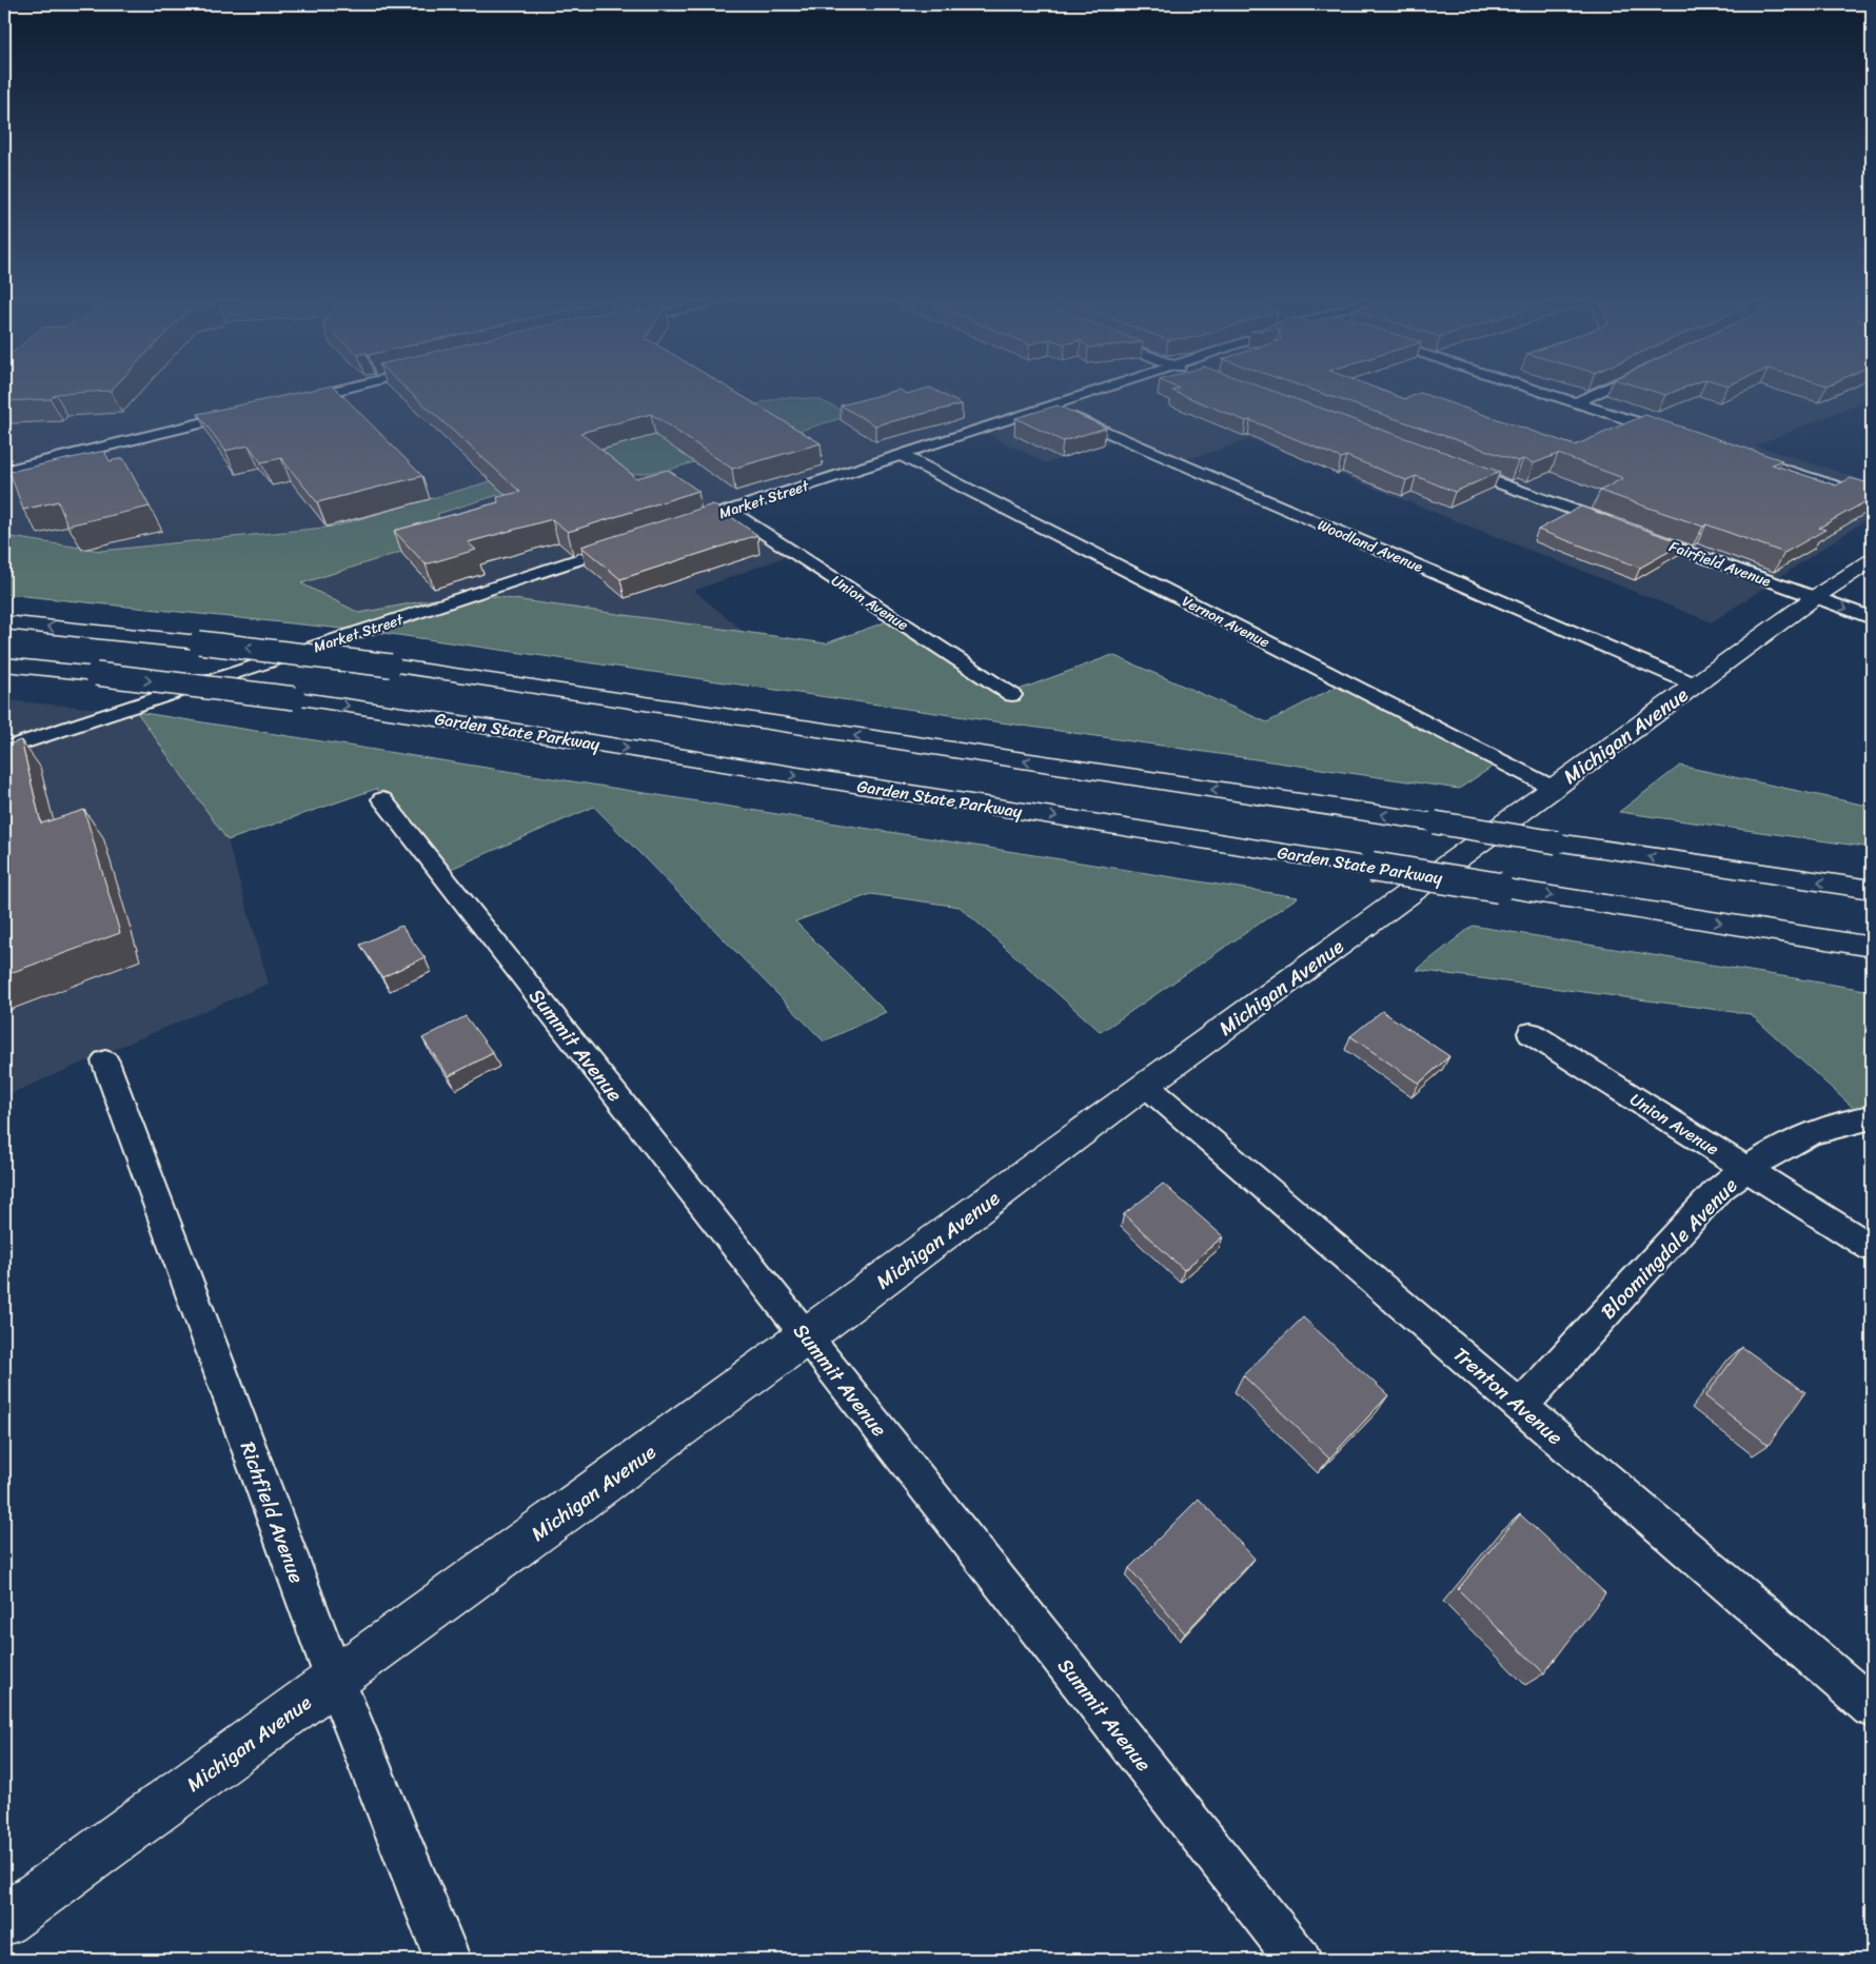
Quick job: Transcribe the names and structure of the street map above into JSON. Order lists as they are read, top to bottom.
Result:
{
  "streets": {
    "main road": ["Garden State Parkway", "Michigan Avenue"],
    "street": [
      "Market Street",
      "Woodland Avenue",
      "Fairfield Avenue",
      "Union Avenue",
      "Vernon Avenue",
      "Summit Avenue",
      "Bloomingdale Avenue",
      "Trenton Avenue",
      "Richfield Avenue"
    ]
  },
  "crossings": [
    ["Market Street", "Woodland Avenue"],
    ["Market Street", "Union Avenue"],
    ["Market Street", "Vernon Avenue"],
    ["Woodland Avenue", "Michigan Avenue"],
    ["Fairfield Avenue", "Michigan Avenue"],
    ["Union Avenue", "Bloomingdale Avenue"],
    ["Vernon Avenue", "Michigan Avenue"],
    ["Michigan Avenue", "Summit Avenue"],
    ["Michigan Avenue", "Trenton Avenue"],
    ["Michigan Avenue", "Richfield Avenue"],
    ["Bloomingdale Avenue", "Trenton Avenue"]
  ]
}
